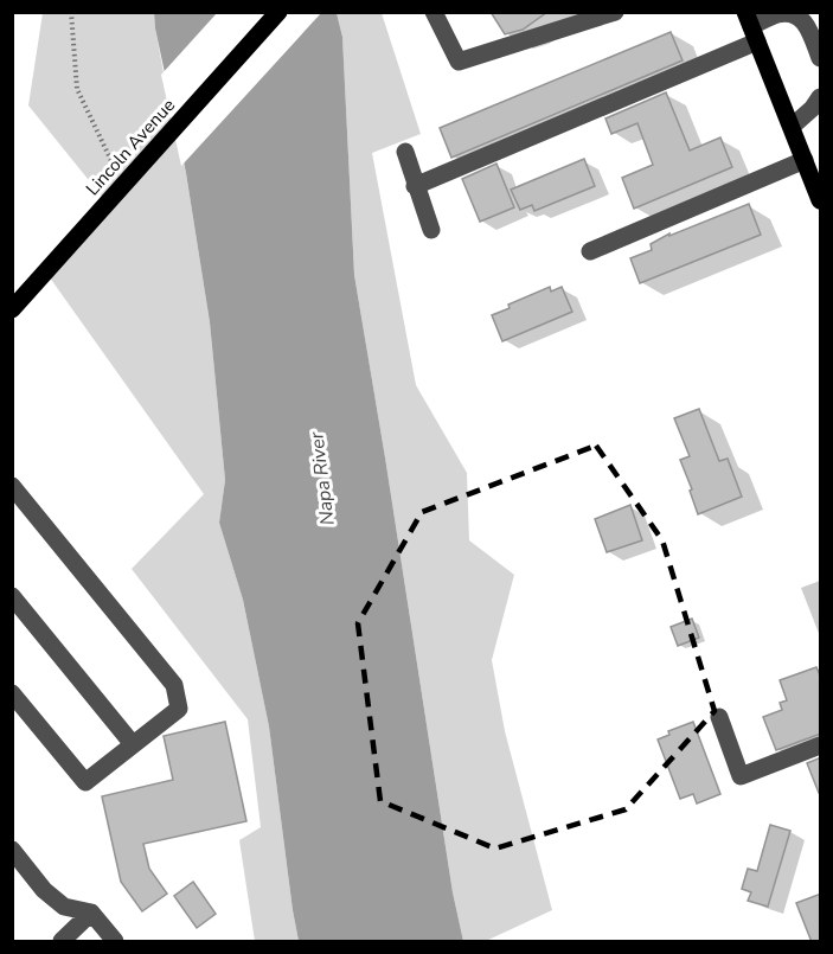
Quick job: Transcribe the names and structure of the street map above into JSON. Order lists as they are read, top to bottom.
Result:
{
  "streets": {
    "main road": ["Lincoln Avenue"]
  },
  "water": ["Napa River"]
}
